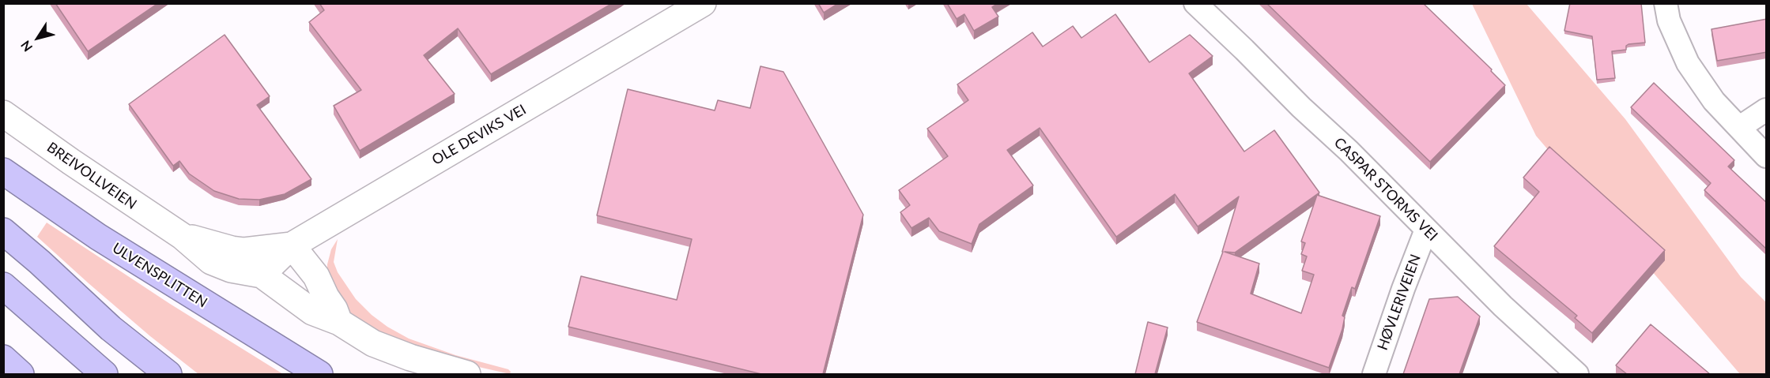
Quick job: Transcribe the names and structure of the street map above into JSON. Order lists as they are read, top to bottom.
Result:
{
  "streets": {
    "highway": ["ULVENSPLITTEN"],
    "street": [
      "OLE DEVIKS VEI",
      "BREIVOLLVEIEN",
      "CASPAR STORMS VEI",
      "HØVLERIVEIEN"
    ]
  },
  "crossings": [
    ["OLE DEVIKS VEI", "BREIVOLLVEIEN"],
    ["CASPAR STORMS VEI", "HØVLERIVEIEN"]
  ],
  "north": "bottom left"
}
